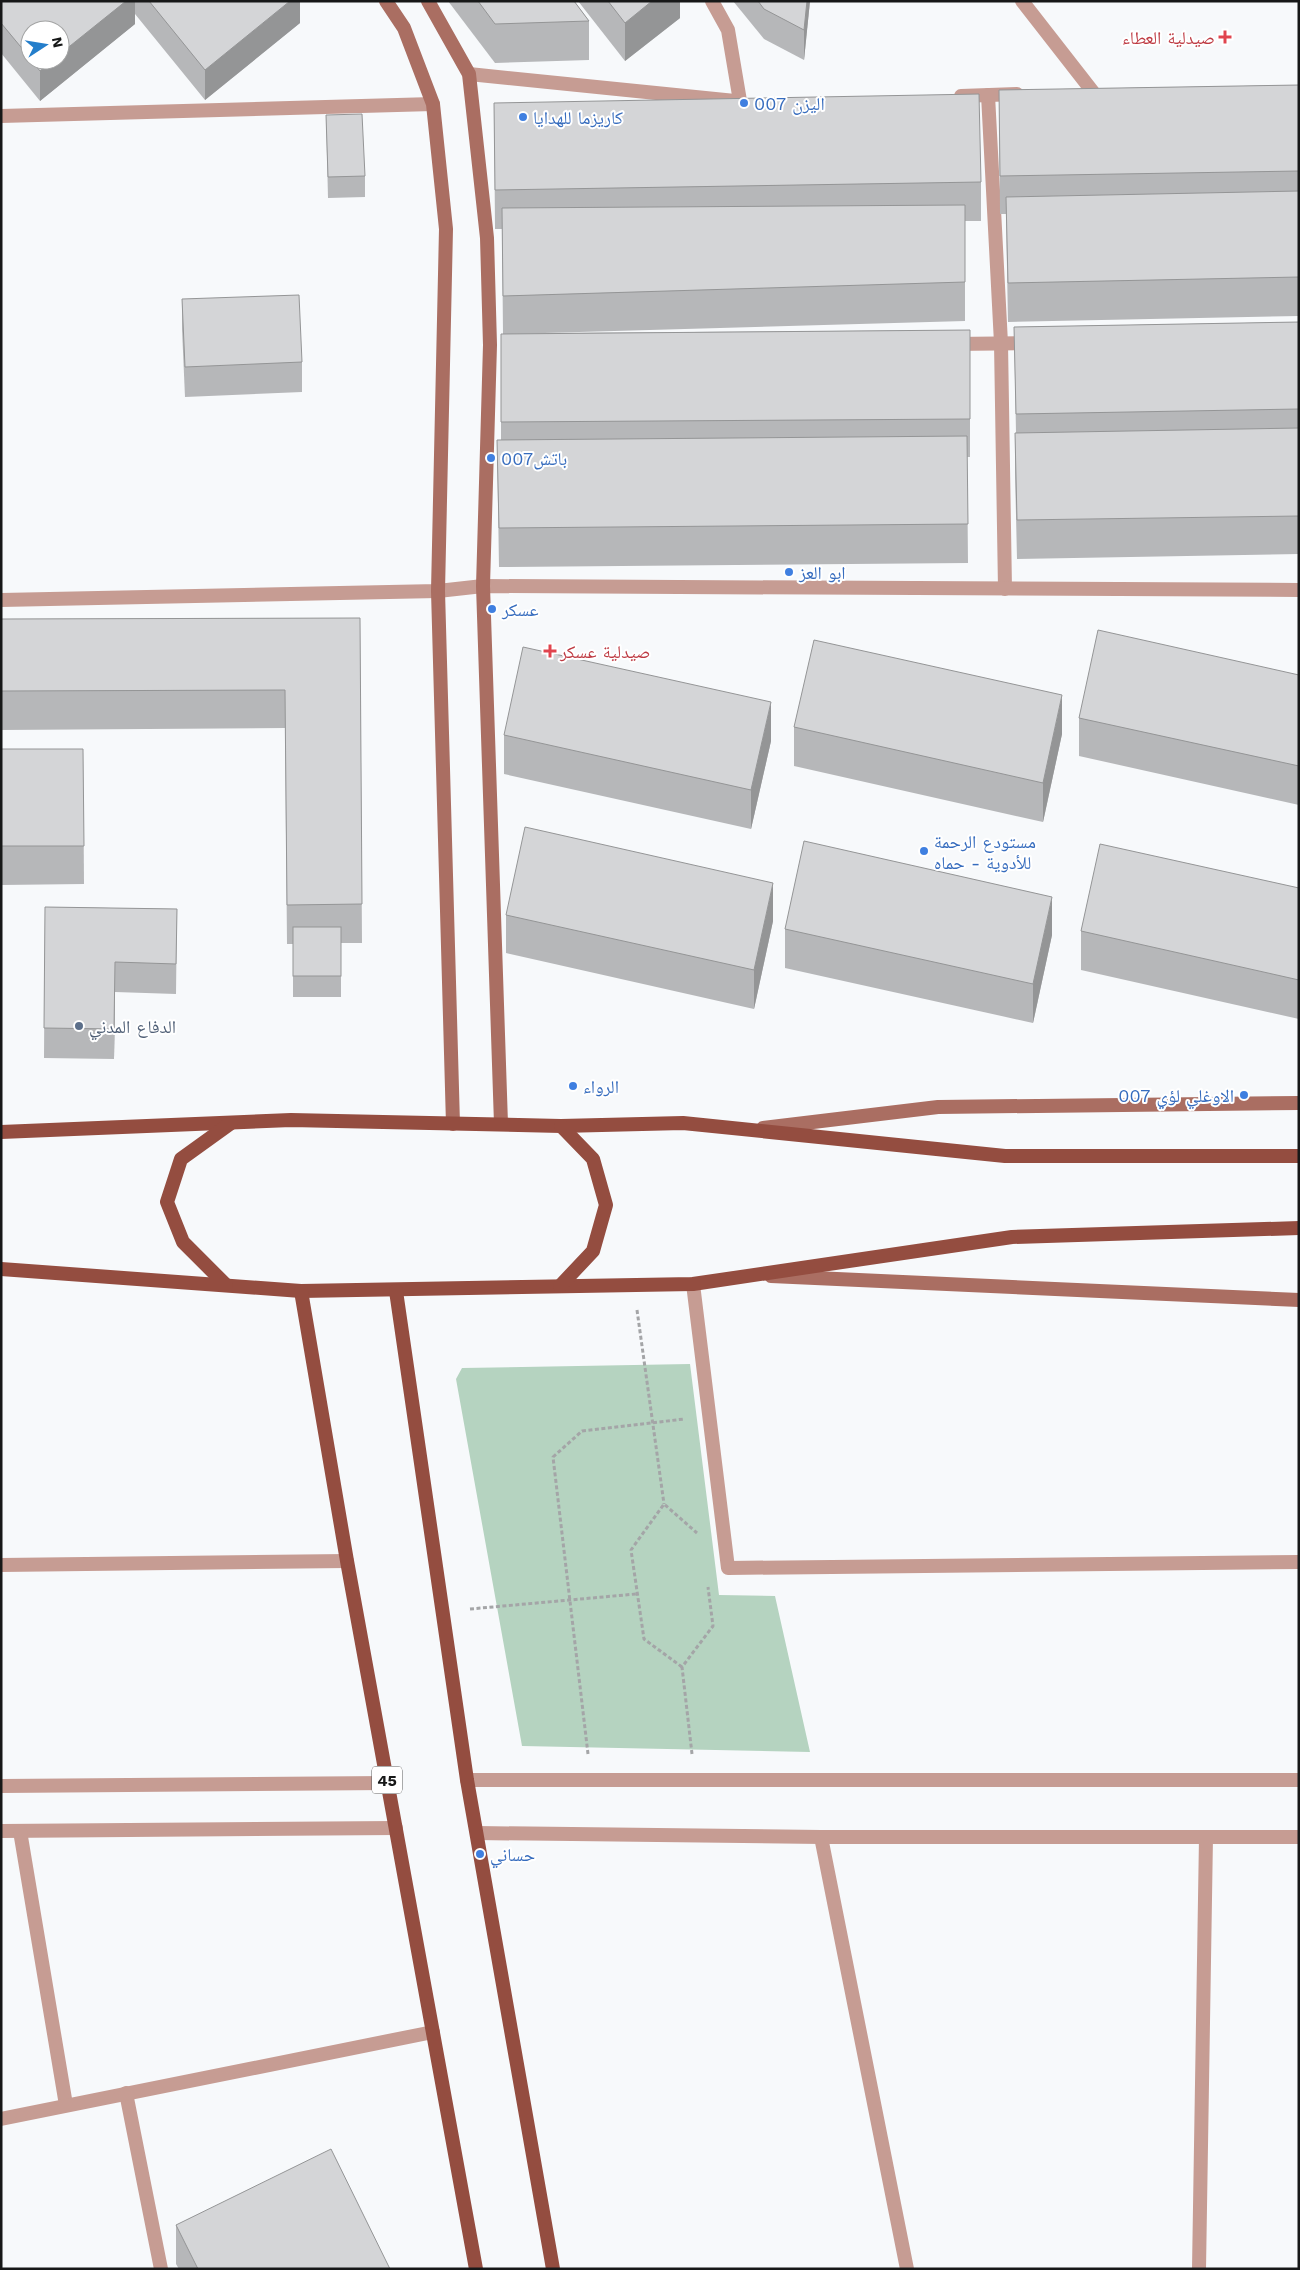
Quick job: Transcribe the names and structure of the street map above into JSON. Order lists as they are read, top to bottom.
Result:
{
  "streets": {
    "main road": ["45"]
  },
  "places": {
    "health": ["صيدلية العطاء", "صيدلية عسكر"],
    "other": [
      "اليزن 007",
      "كاريزما للهدايا",
      "باتش007",
      "ابو العز",
      "عسكر",
      "مستودع الرحمة للأدوية - حماه",
      "الدفاع المدني",
      "الرواء",
      "الاوغلي لؤي 007",
      "حساني"
    ]
  },
  "north": "right"
}
